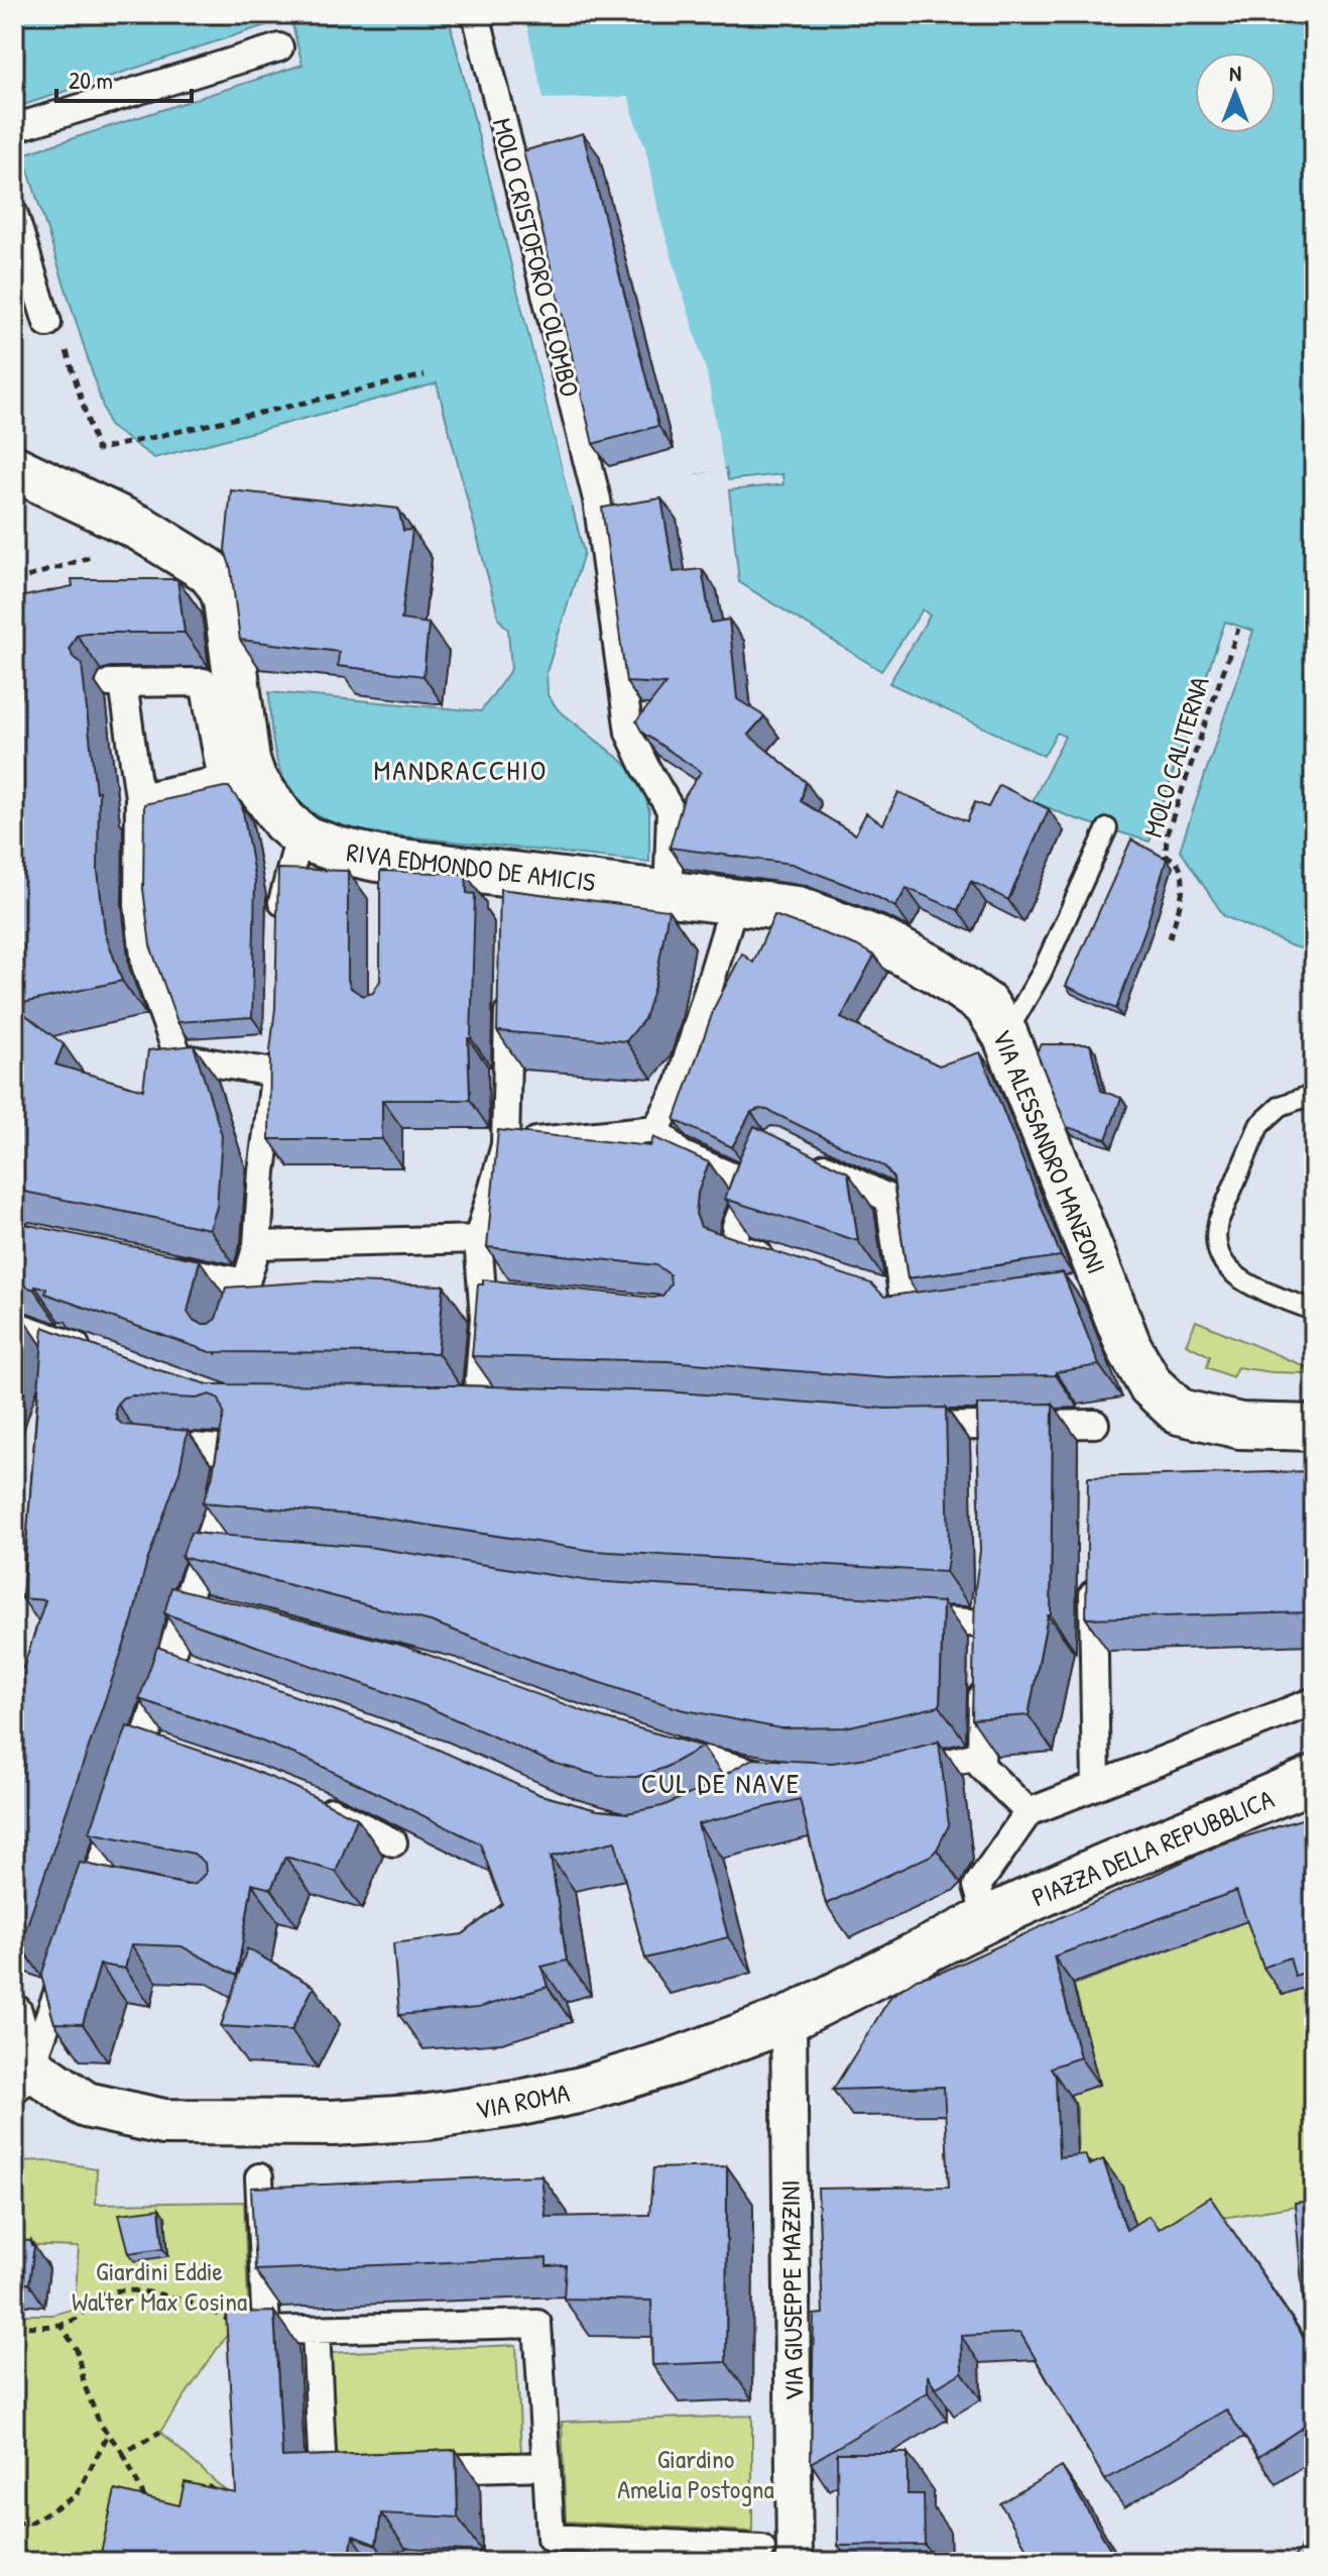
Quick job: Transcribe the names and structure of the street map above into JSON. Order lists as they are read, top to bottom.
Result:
{
  "streets": {
    "main road": [
      "RIVA EDMONDO DE AMICIS",
      "VIA ALESSANDRO MANZONI",
      "PIAZZA DELLA REPUBBLICA",
      "VIA ROMA"
    ],
    "street": ["MOLO CRISTOFORO COLOMBO", "VIA GIUSEPPE MAZZINI"],
    "path": ["MOLO CALITERNA"]
  },
  "crossings": [
    ["MOLO CRISTOFORO COLOMBO", "RIVA EDMONDO DE AMICIS"],
    ["MOLO CRISTOFORO COLOMBO", "VIA ALESSANDRO MANZONI"],
    ["RIVA EDMONDO DE AMICIS", "VIA ALESSANDRO MANZONI"],
    ["PIAZZA DELLA REPUBBLICA", "VIA ROMA"],
    ["VIA ROMA", "VIA GIUSEPPE MAZZINI"]
  ],
  "districts": ["MANDRACCHIO", "CUL DE NAVE"],
  "parks": ["Giardini Eddie Walter Max Cosina", "Giardino Amelia Postogna"],
  "scale_bar": "20 m",
  "north": "top"
}
